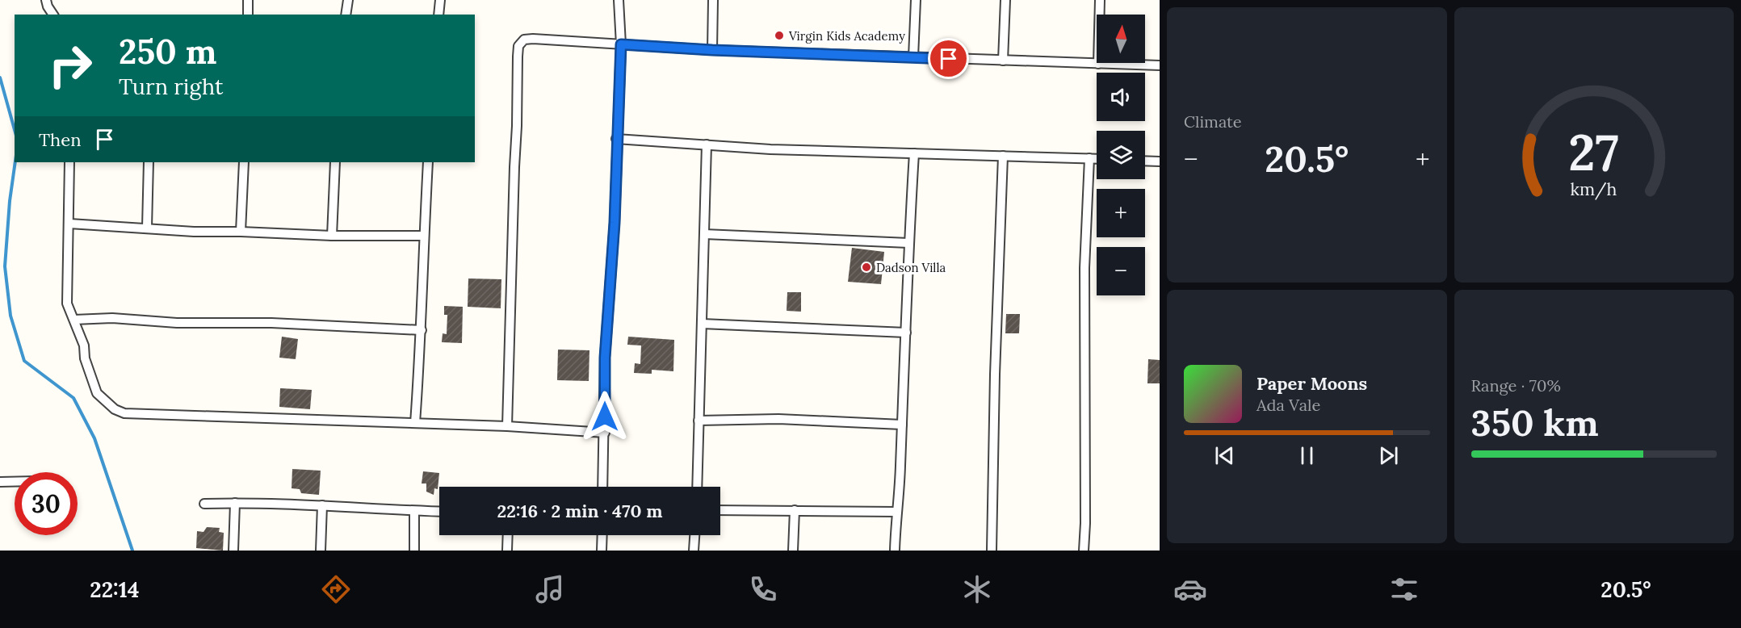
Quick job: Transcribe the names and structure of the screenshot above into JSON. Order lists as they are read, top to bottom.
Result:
{
  "places": ["Virgin Kids Academy", "Dadson Villa"],
  "north": "top",
  "page": {
    "tile": [
      "Climate",
      ["Range · 70%", "350 km"]
    ],
    "map_buttons": ["+", "−"],
    "turn": ["250 m", "Turn right"],
    "then": "Then",
    "heat": ["−", "20.5°", "+"],
    "song": ["Paper Moons", "Ada Vale"],
    "limit": "30",
    "trip": "22:16 · 2 min · 470 m",
    "tabs": ["22:14", "20.5°"],
    "gauge": ["27", "km/h"]
  }
}
